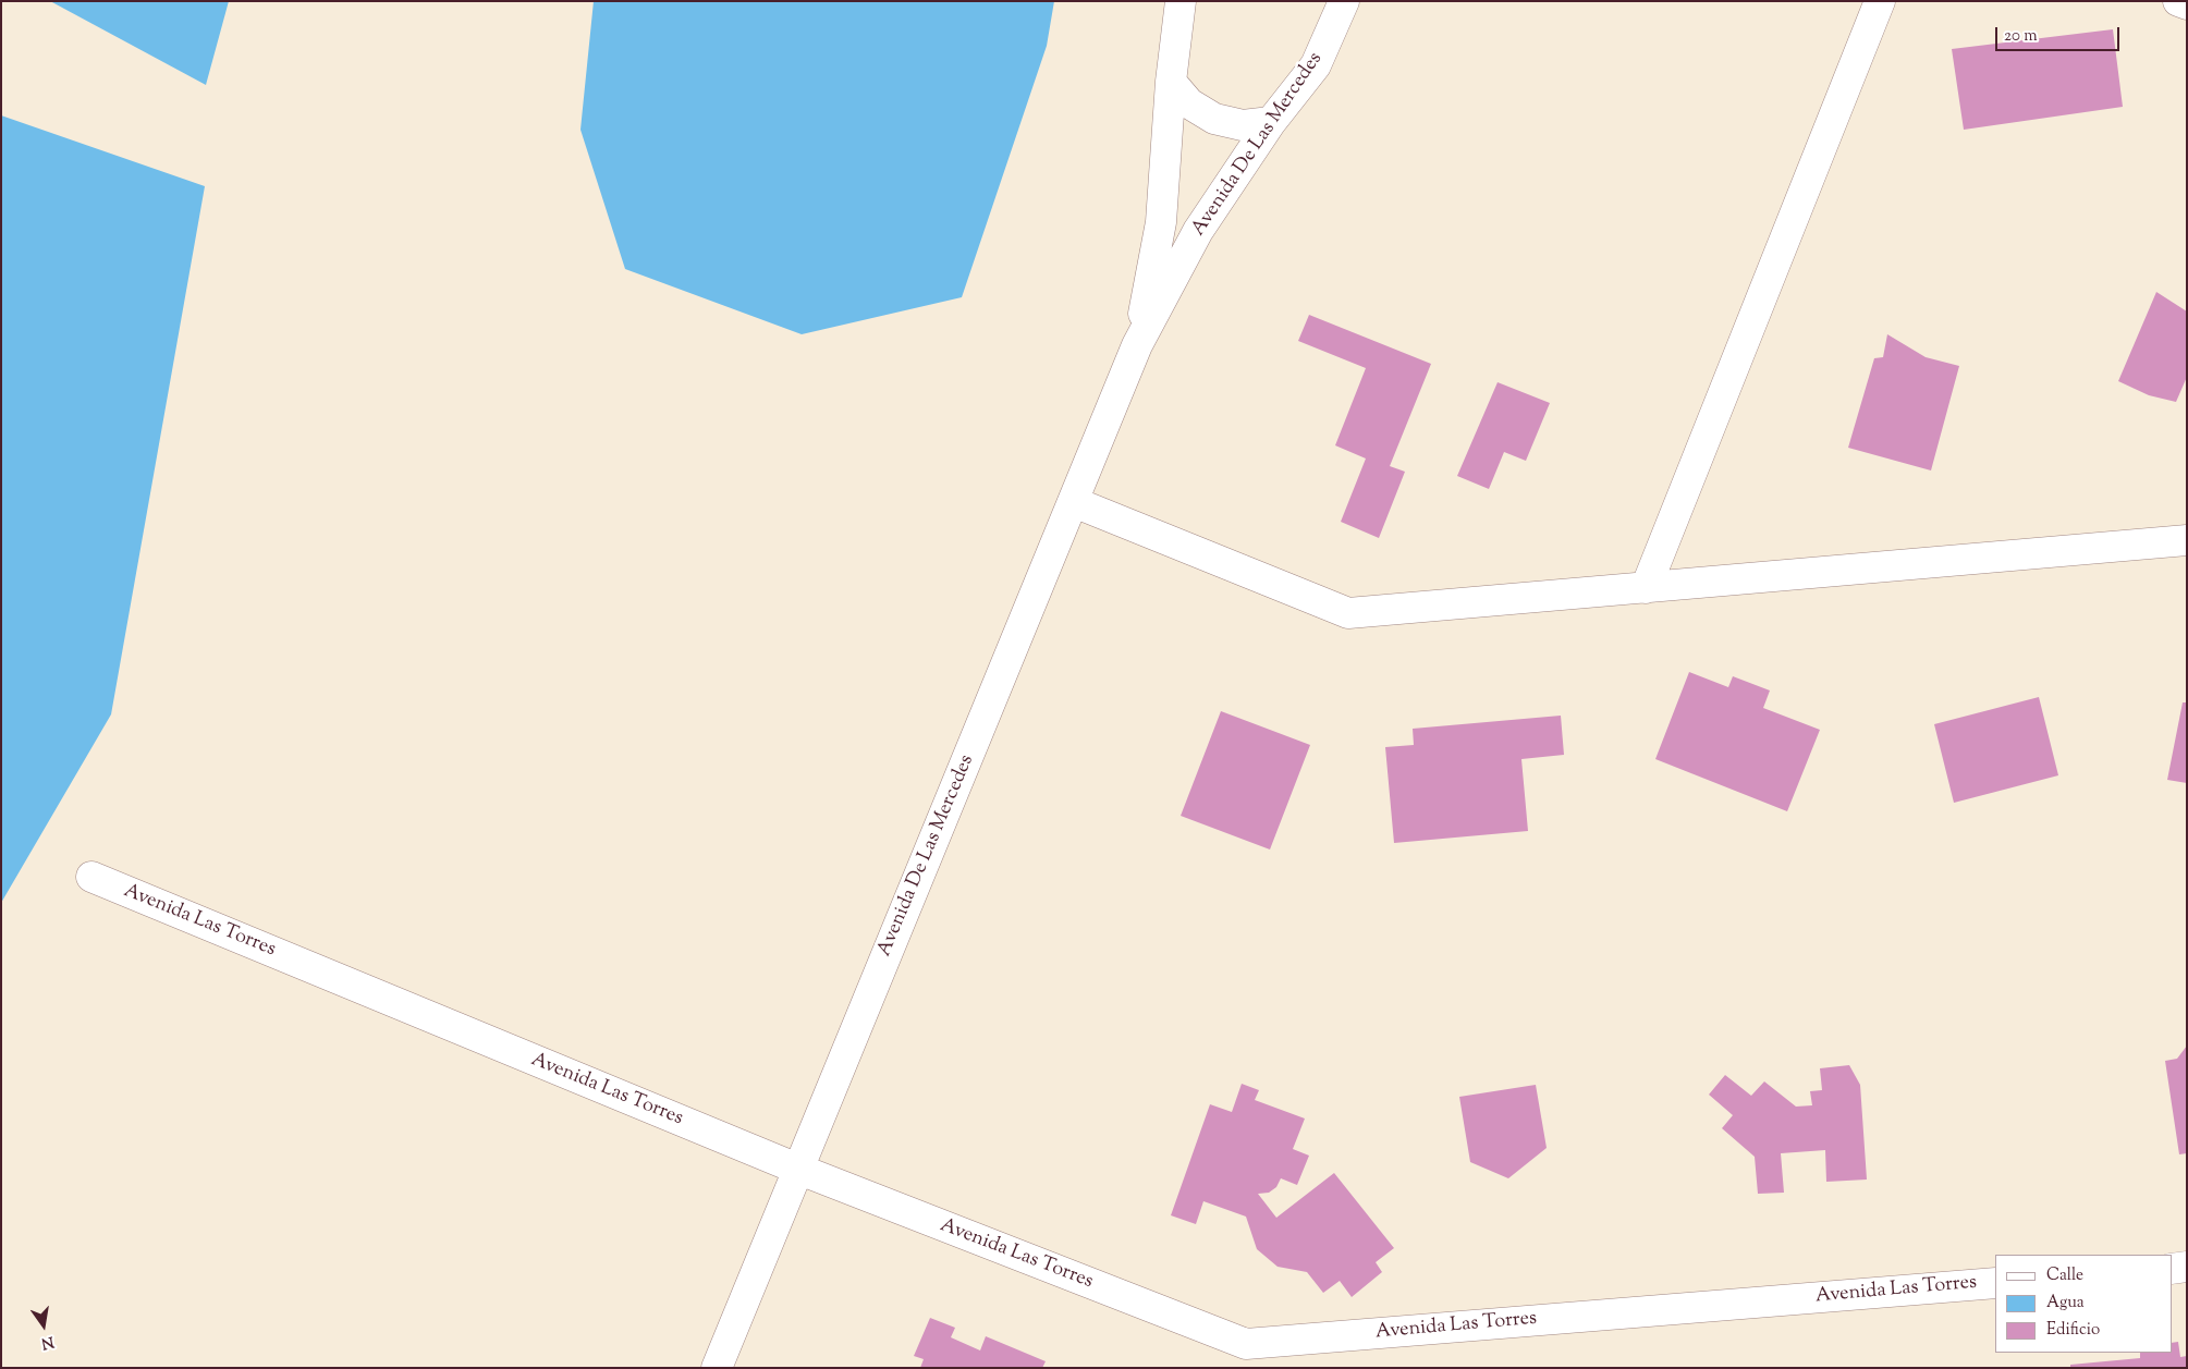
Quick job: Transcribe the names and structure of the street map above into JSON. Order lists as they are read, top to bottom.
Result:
{
  "streets": {
    "lane": ["Avenida De Las Mercedes", "Avenida Las Torres"]
  },
  "crossings": [
    ["Avenida De Las Mercedes", "Avenida Las Torres"]
  ],
  "legend": ["Calle", "Agua", "Edificio"],
  "scale_bar": "20 m",
  "north": "bottom"
}
